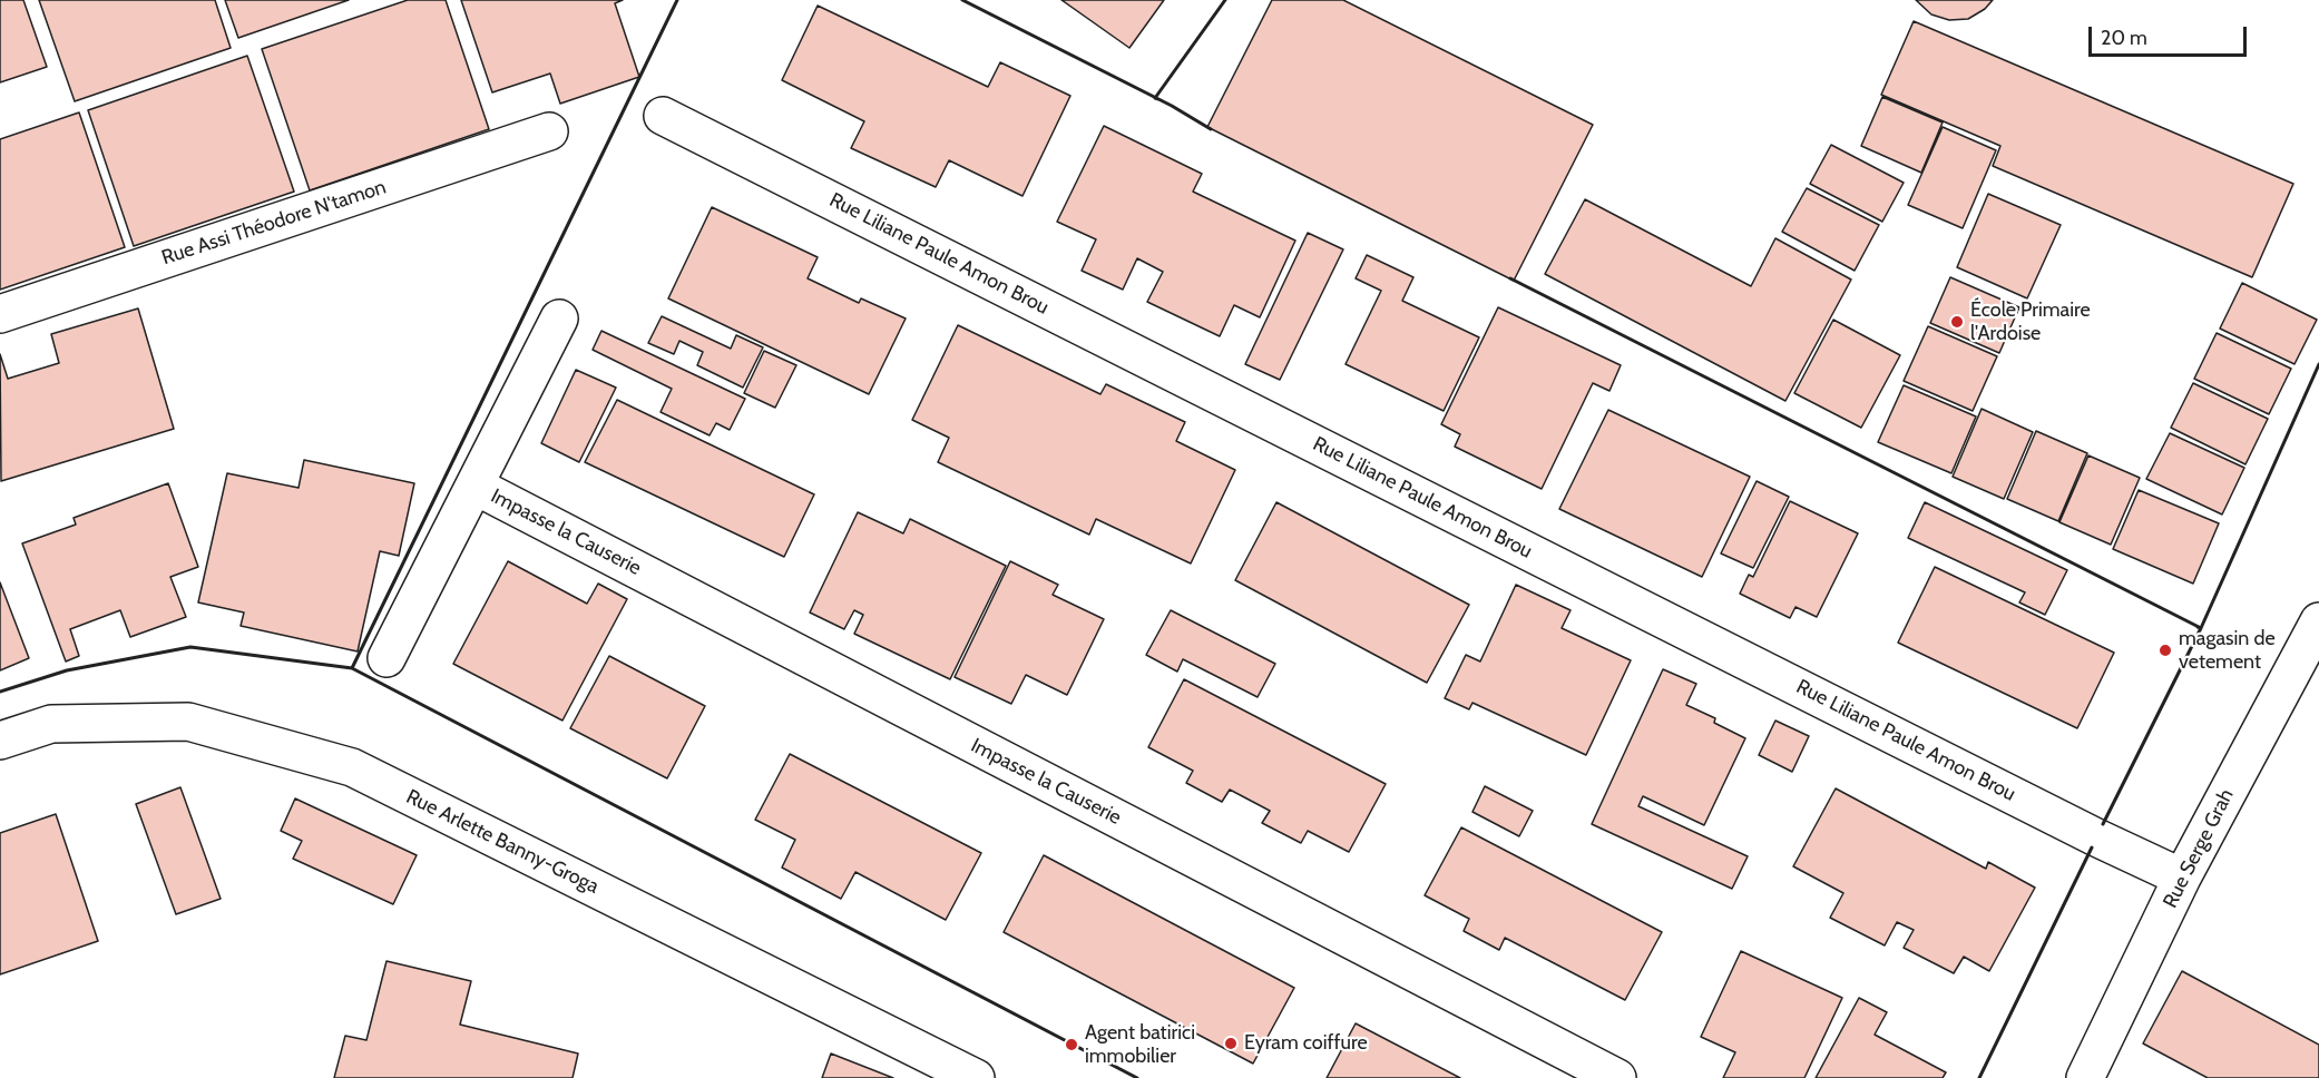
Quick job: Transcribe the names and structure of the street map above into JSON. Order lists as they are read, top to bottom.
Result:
{
  "streets": {
    "street": [
      "Rue Assi Théodore N'tamon",
      "Rue Liliane Paule Amon Brou",
      "Impasse la Causerie",
      "Rue Arlette Banny-Groga",
      "Rue Serge Grah"
    ]
  },
  "crossings": [
    ["Rue Liliane Paule Amon Brou", "Rue Serge Grah"]
  ],
  "places": [
    "École Primaire l'Ardoise",
    "magasin de vetement",
    "Eyram coiffure",
    "Agent batirici immobilier"
  ],
  "scale_bar": "20 m"
}
